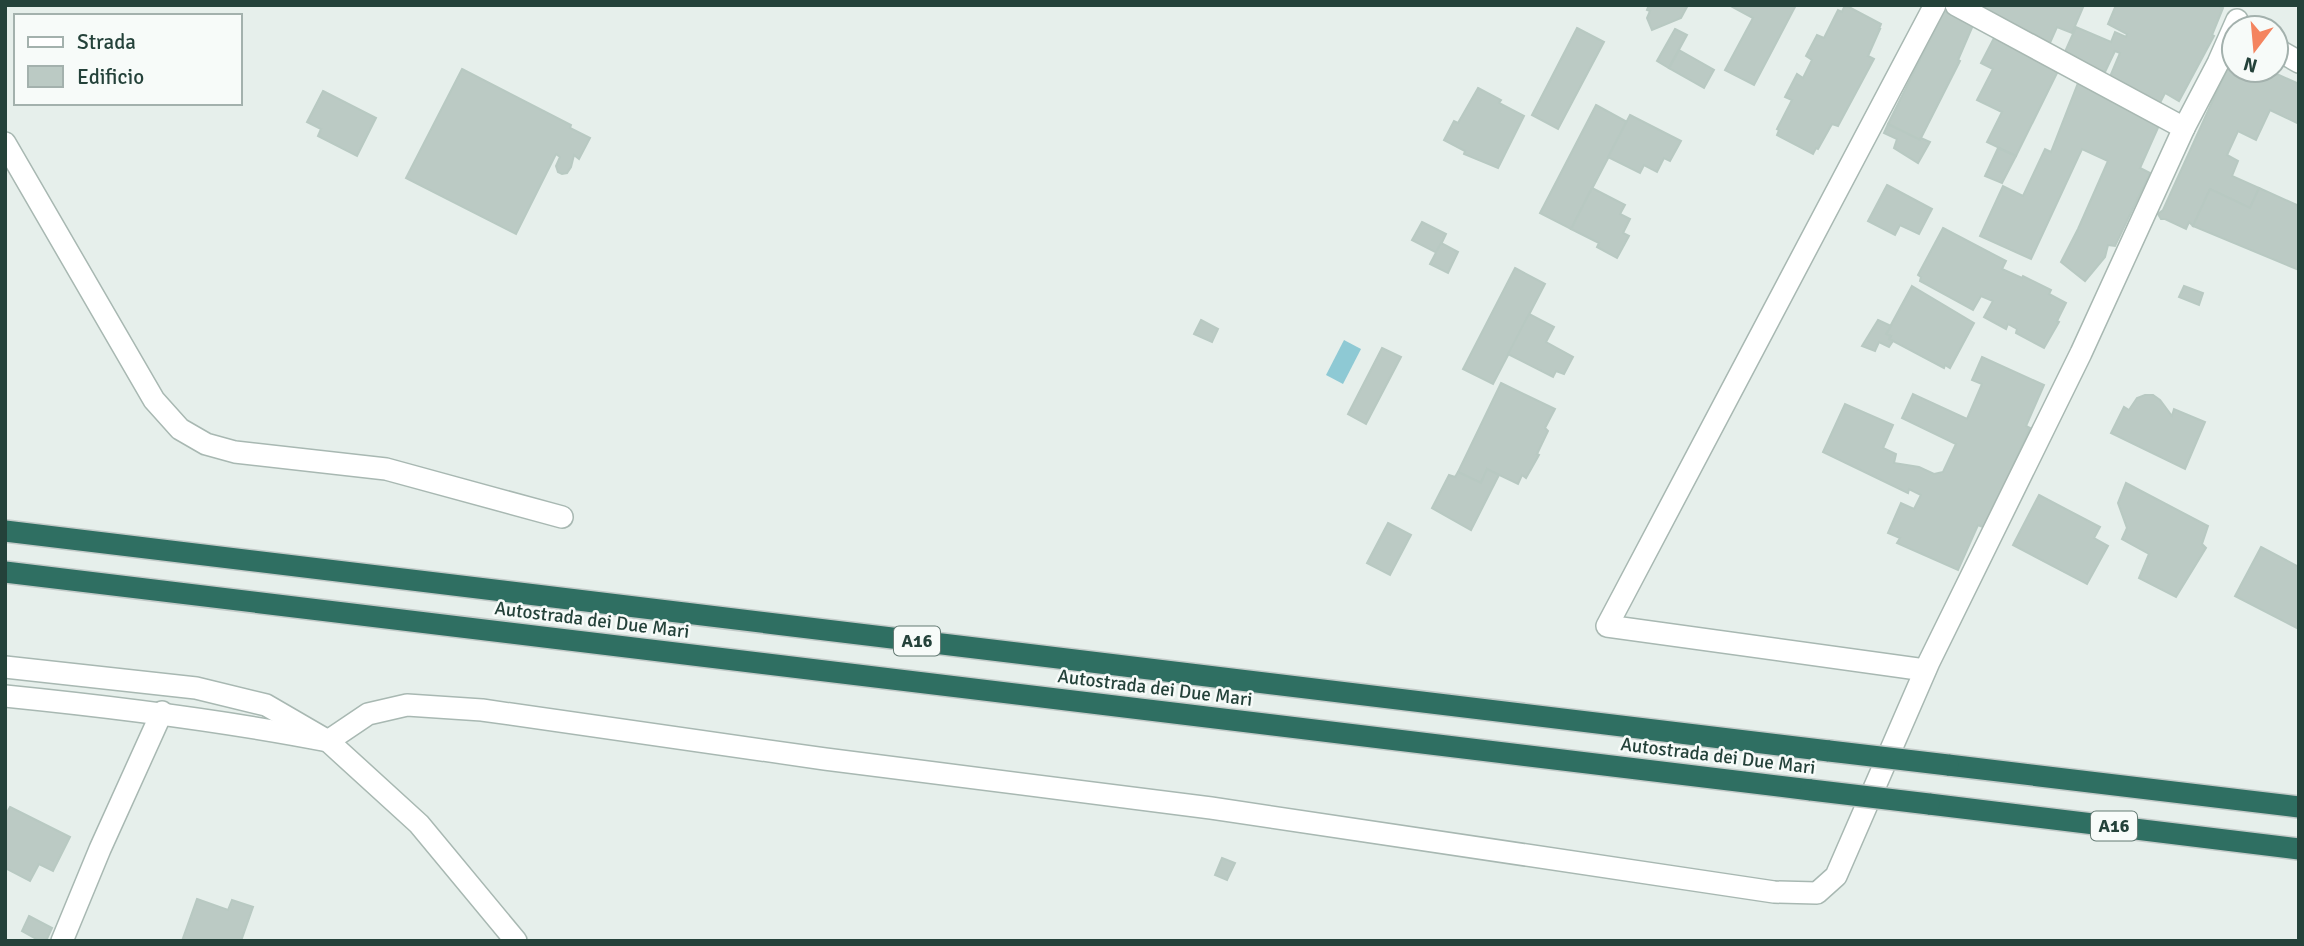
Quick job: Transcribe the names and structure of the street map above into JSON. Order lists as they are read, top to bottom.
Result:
{
  "streets": {
    "highway": ["Autostrada dei Due Mari", "A16"]
  },
  "legend": ["Strada", "Edificio"],
  "north": "bottom"
}
